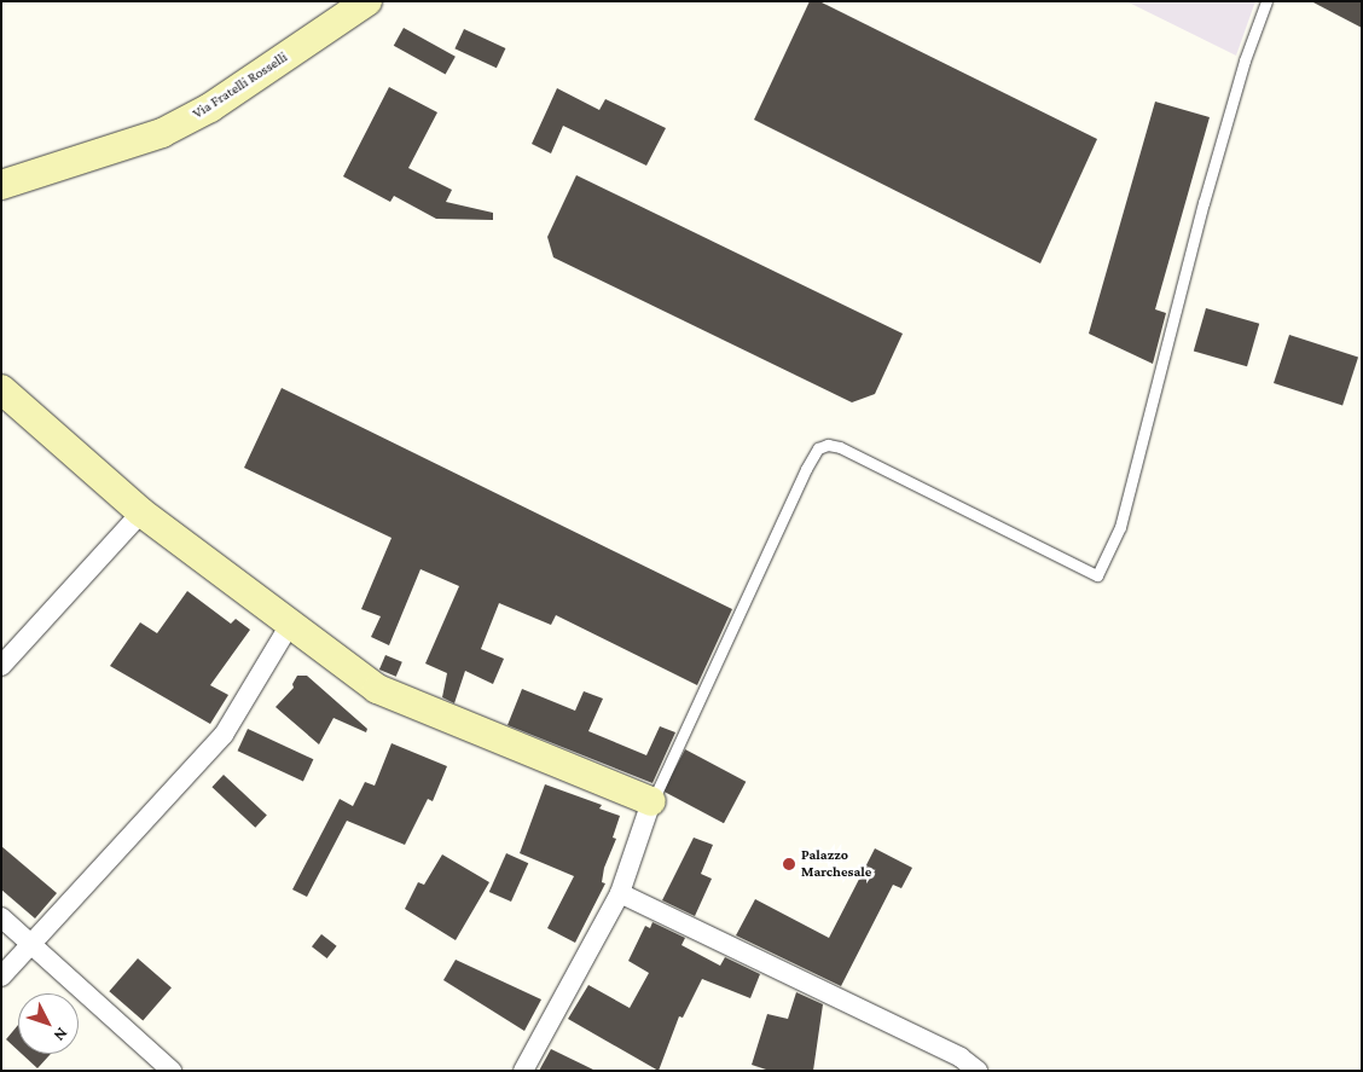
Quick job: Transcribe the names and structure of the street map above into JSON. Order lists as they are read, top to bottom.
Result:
{
  "streets": {
    "street": ["Via Fratelli Rosselli"]
  },
  "places": ["Palazzo Marchesale"],
  "north": "bottom right"
}
